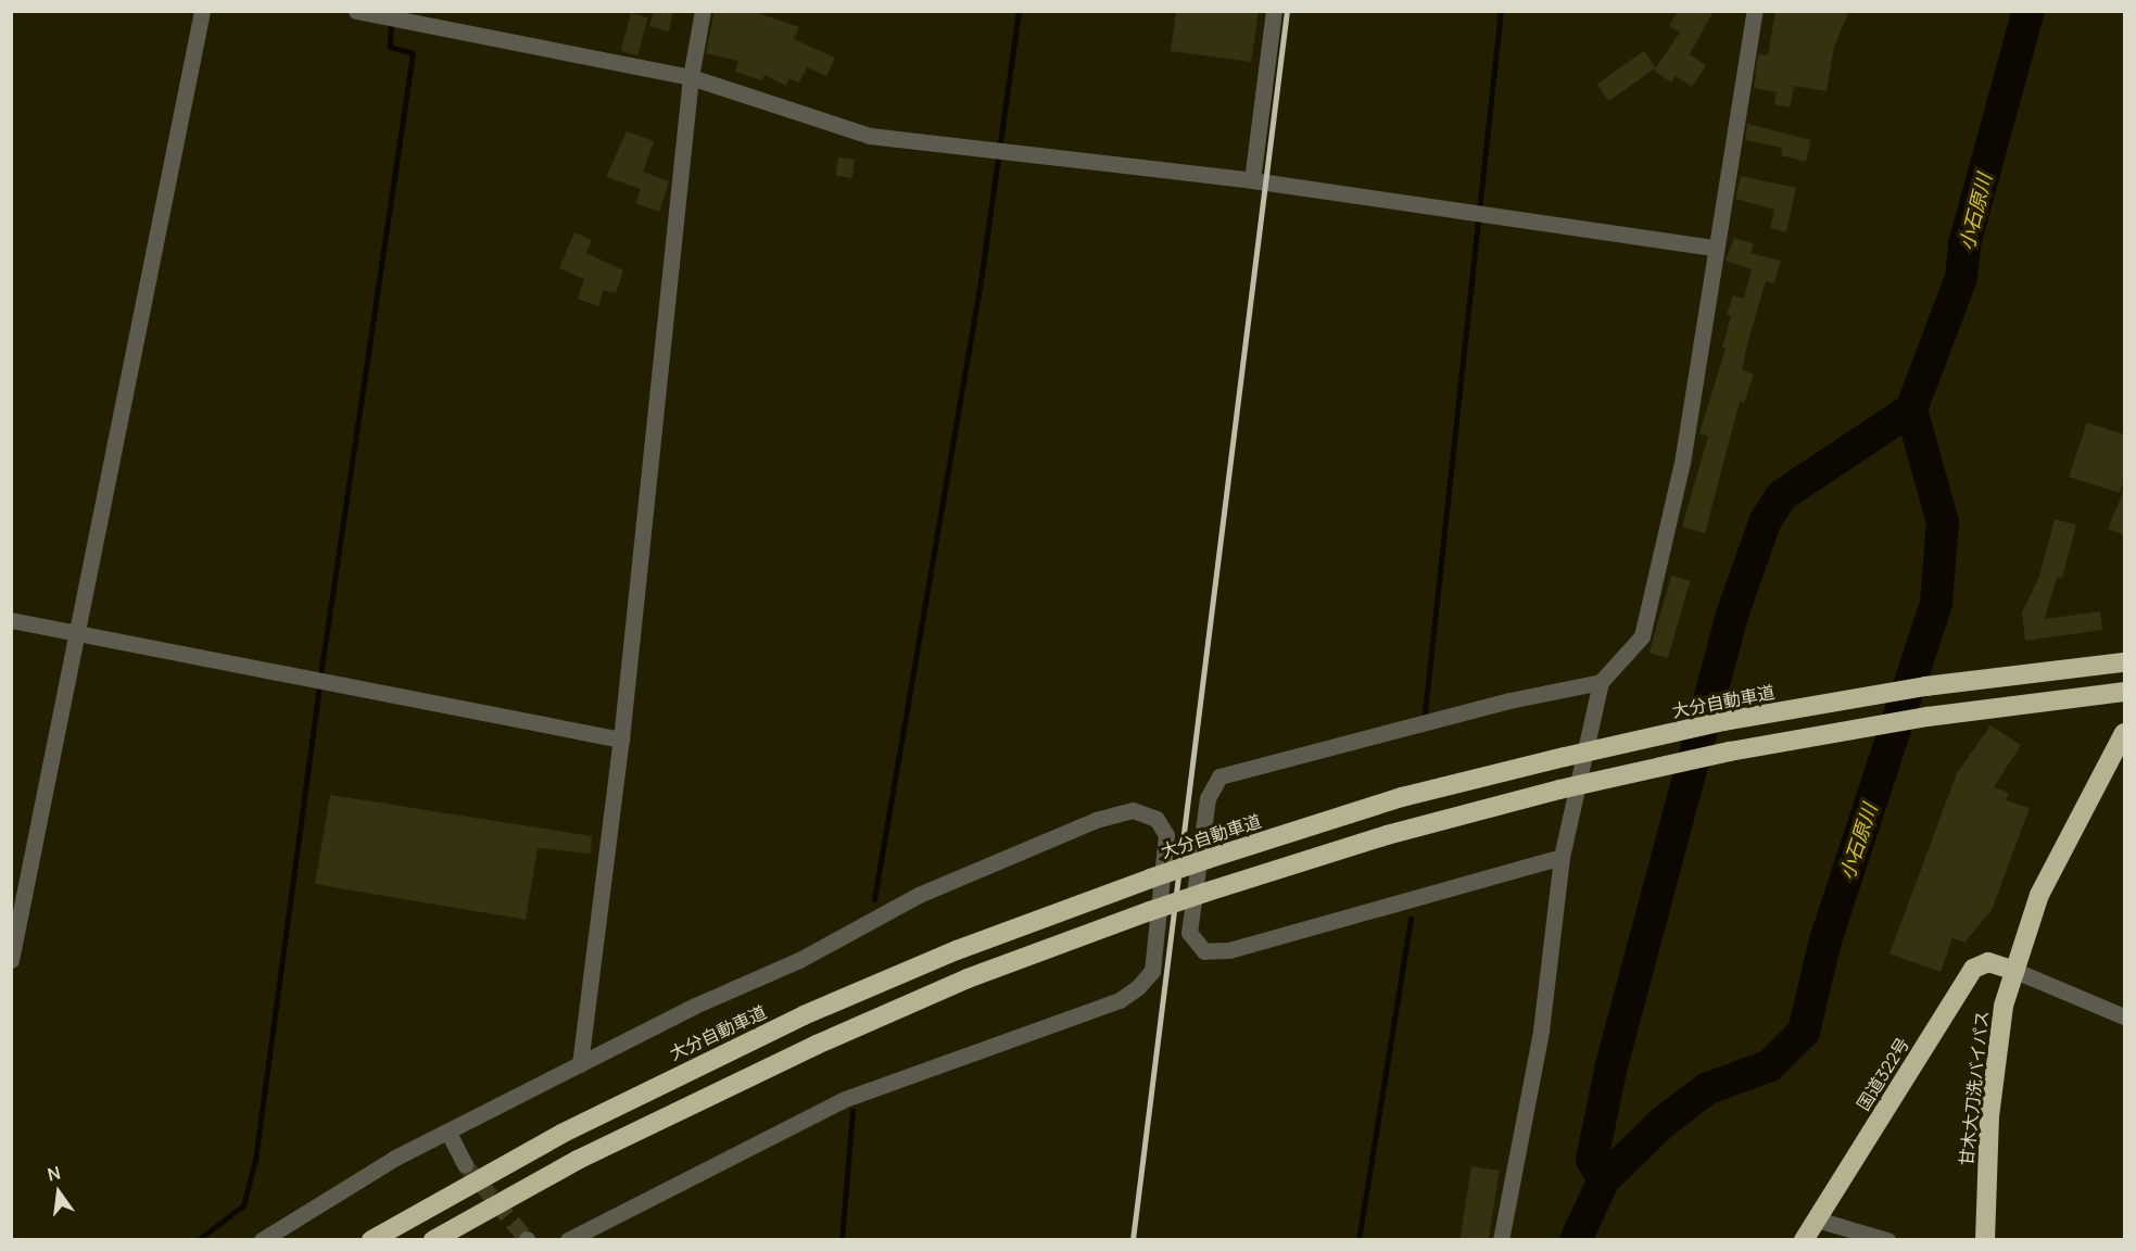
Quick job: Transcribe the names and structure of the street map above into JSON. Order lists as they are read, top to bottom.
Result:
{
  "streets": {
    "highway": ["大分自動車道", "国道322号", "甘木大刀洗バイパス"]
  },
  "crossings": [
    ["国道322号", "甘木大刀洗バイパス"]
  ],
  "water": ["小石原川"],
  "north": "top"
}
